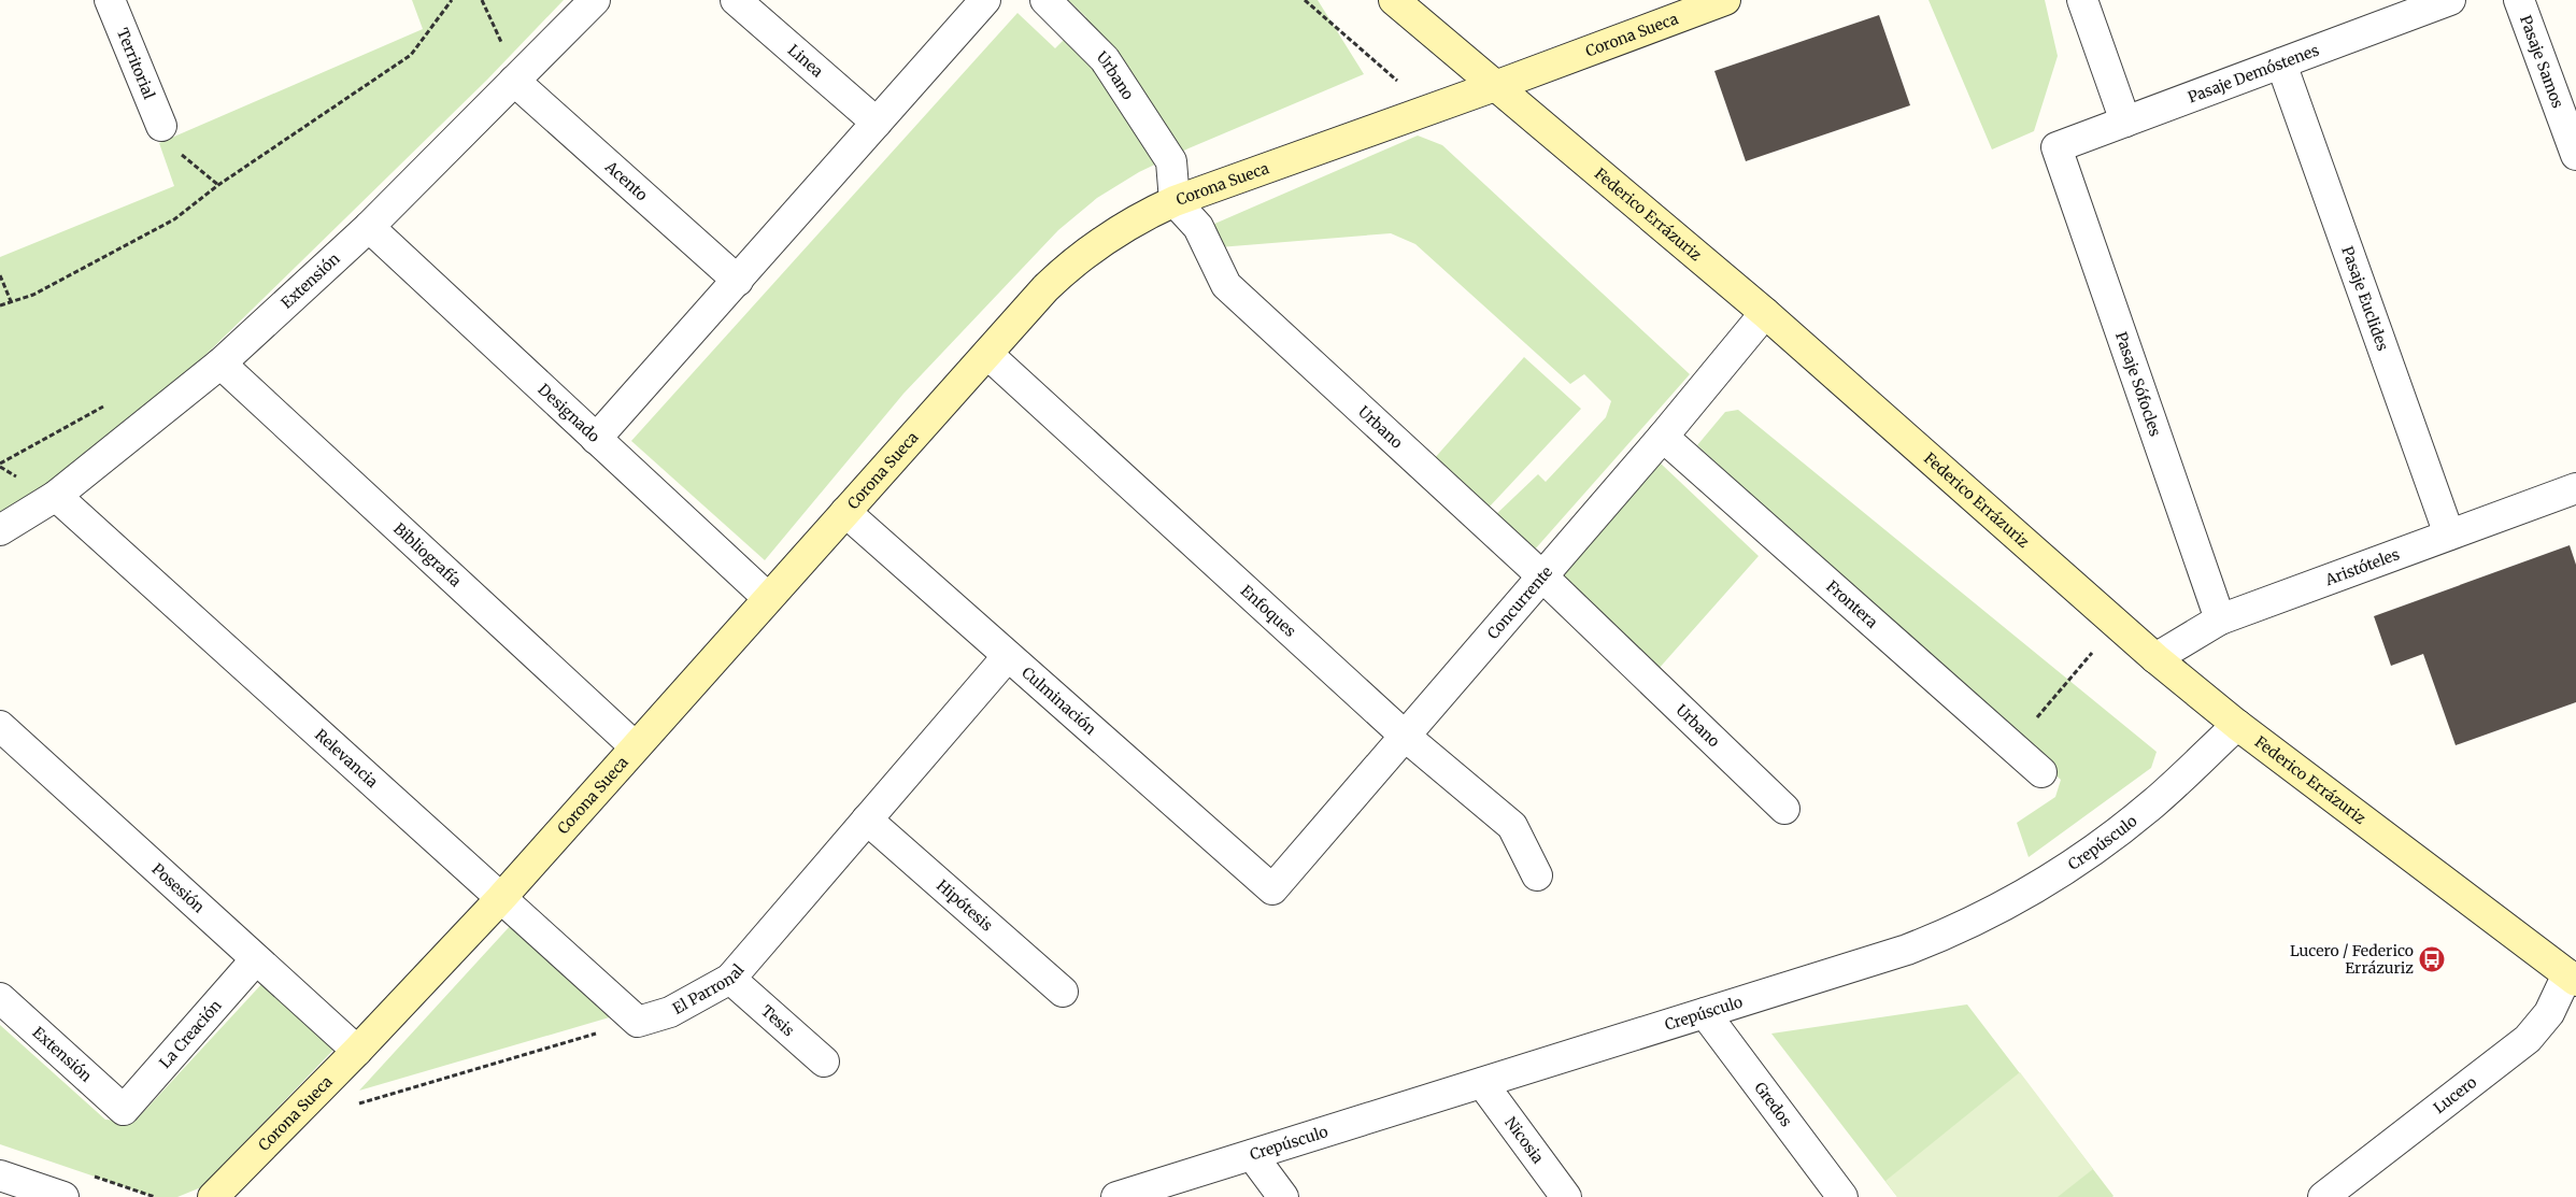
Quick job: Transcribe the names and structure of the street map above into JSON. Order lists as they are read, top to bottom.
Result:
{
  "streets": {
    "street": [
      "Corona Sueca",
      "Linea",
      "Territorial",
      "Pasaje Samos",
      "Pasaje Demóstenes",
      "Urbano",
      "Acento",
      "Federico Errázuriz",
      "Extensión",
      "Pasaje Euclides",
      "Pasaje Sófocles",
      "Designado",
      "Bibliografía",
      "Aristóteles",
      "Concurrente",
      "Frontera",
      "Enfoques",
      "Culminación",
      "Relevancia",
      "Crepúsculo",
      "Posesión",
      "Hipótesis",
      "El Parronal",
      "Tesis",
      "La Creación",
      "Lucero",
      "Gredos",
      "Nicosia"
    ]
  },
  "crossings": [
    ["Corona Sueca", "Urbano"],
    ["Corona Sueca", "Federico Errázuriz"],
    ["Corona Sueca", "Designado"],
    ["Corona Sueca", "Bibliografía"],
    ["Corona Sueca", "Enfoques"],
    ["Corona Sueca", "Culminación"],
    ["Corona Sueca", "Relevancia"],
    ["Corona Sueca", "Posesión"],
    ["Pasaje Demóstenes", "Pasaje Euclides"],
    ["Pasaje Demóstenes", "Pasaje Sófocles"],
    ["Urbano", "Concurrente"],
    ["Acento", "Extensión"],
    ["Federico Errázuriz", "Aristóteles"],
    ["Federico Errázuriz", "Concurrente"],
    ["Federico Errázuriz", "Crepúsculo"],
    ["Federico Errázuriz", "Lucero"],
    ["Extensión", "Designado"],
    ["Extensión", "Bibliografía"],
    ["Extensión", "Relevancia"],
    ["Extensión", "La Creación"],
    ["Pasaje Euclides", "Aristóteles"],
    ["Pasaje Sófocles", "Aristóteles"],
    ["Concurrente", "Frontera"],
    ["Concurrente", "Enfoques"],
    ["Concurrente", "Culminación"],
    ["Culminación", "El Parronal"],
    ["Relevancia", "El Parronal"],
    ["Crepúsculo", "Gredos"],
    ["Crepúsculo", "Nicosia"],
    ["Posesión", "La Creación"],
    ["Hipótesis", "El Parronal"],
    ["El Parronal", "Tesis"]
  ],
  "places": {
    "bus stop": ["Lucero / Federico Errázuriz"]
  }
}
